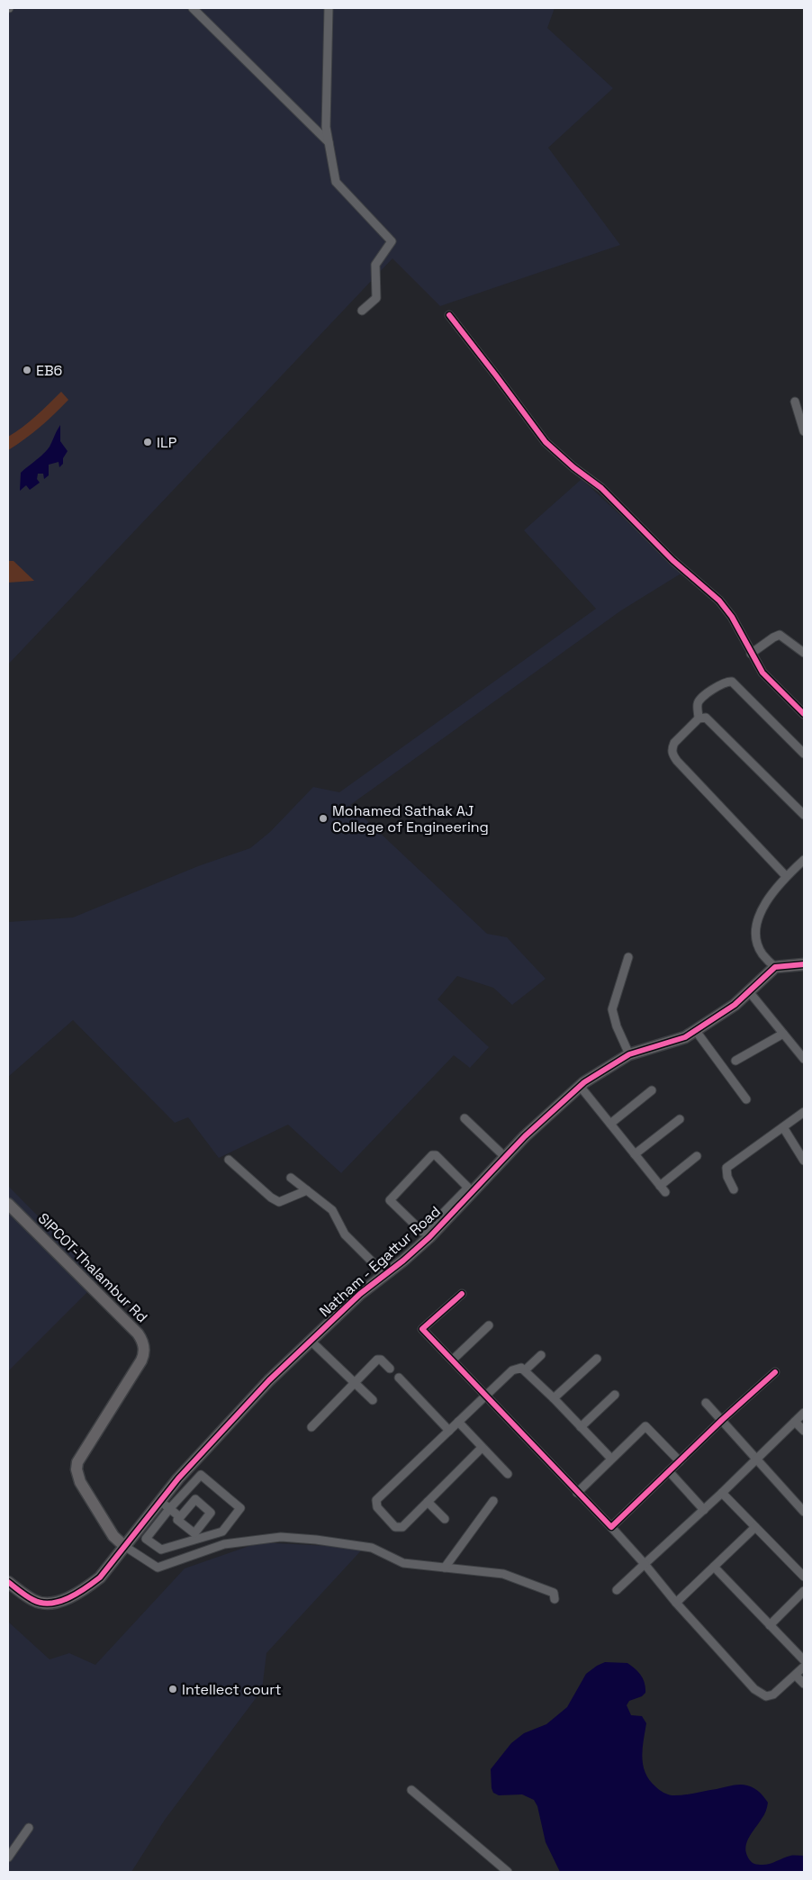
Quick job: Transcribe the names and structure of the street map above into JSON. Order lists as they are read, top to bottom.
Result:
{
  "streets": {
    "street": ["Natham - Egattur Road", "SIPCOT-Thalambur Rd"]
  },
  "crossings": [
    ["Natham - Egattur Road", "SIPCOT-Thalambur Rd"]
  ],
  "places": [
    "EB6",
    "ILP",
    "Mohamed Sathak AJ College of Engineering",
    "Intellect court"
  ]
}
